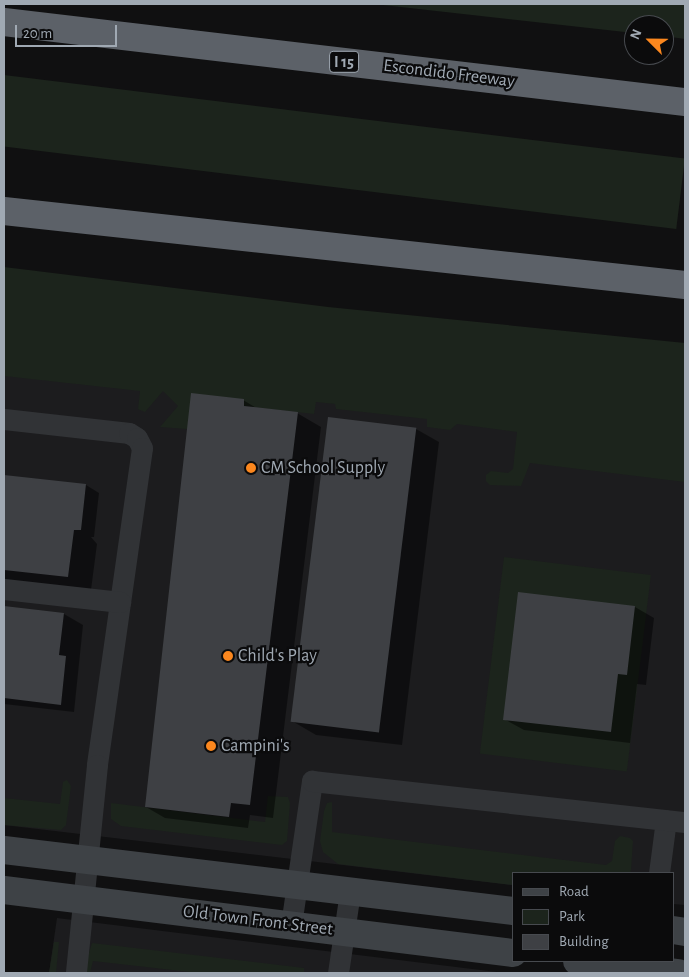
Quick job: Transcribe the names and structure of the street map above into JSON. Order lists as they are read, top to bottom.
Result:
{
  "streets": {
    "highway": ["I 15", "Escondido Freeway"],
    "main road": ["Old Town Front Street"]
  },
  "places": ["CM School Supply", "Child's Play", "Campini's"],
  "legend": ["Road", "Park", "Building"],
  "scale_bar": "20 m",
  "north": "top left"
}
